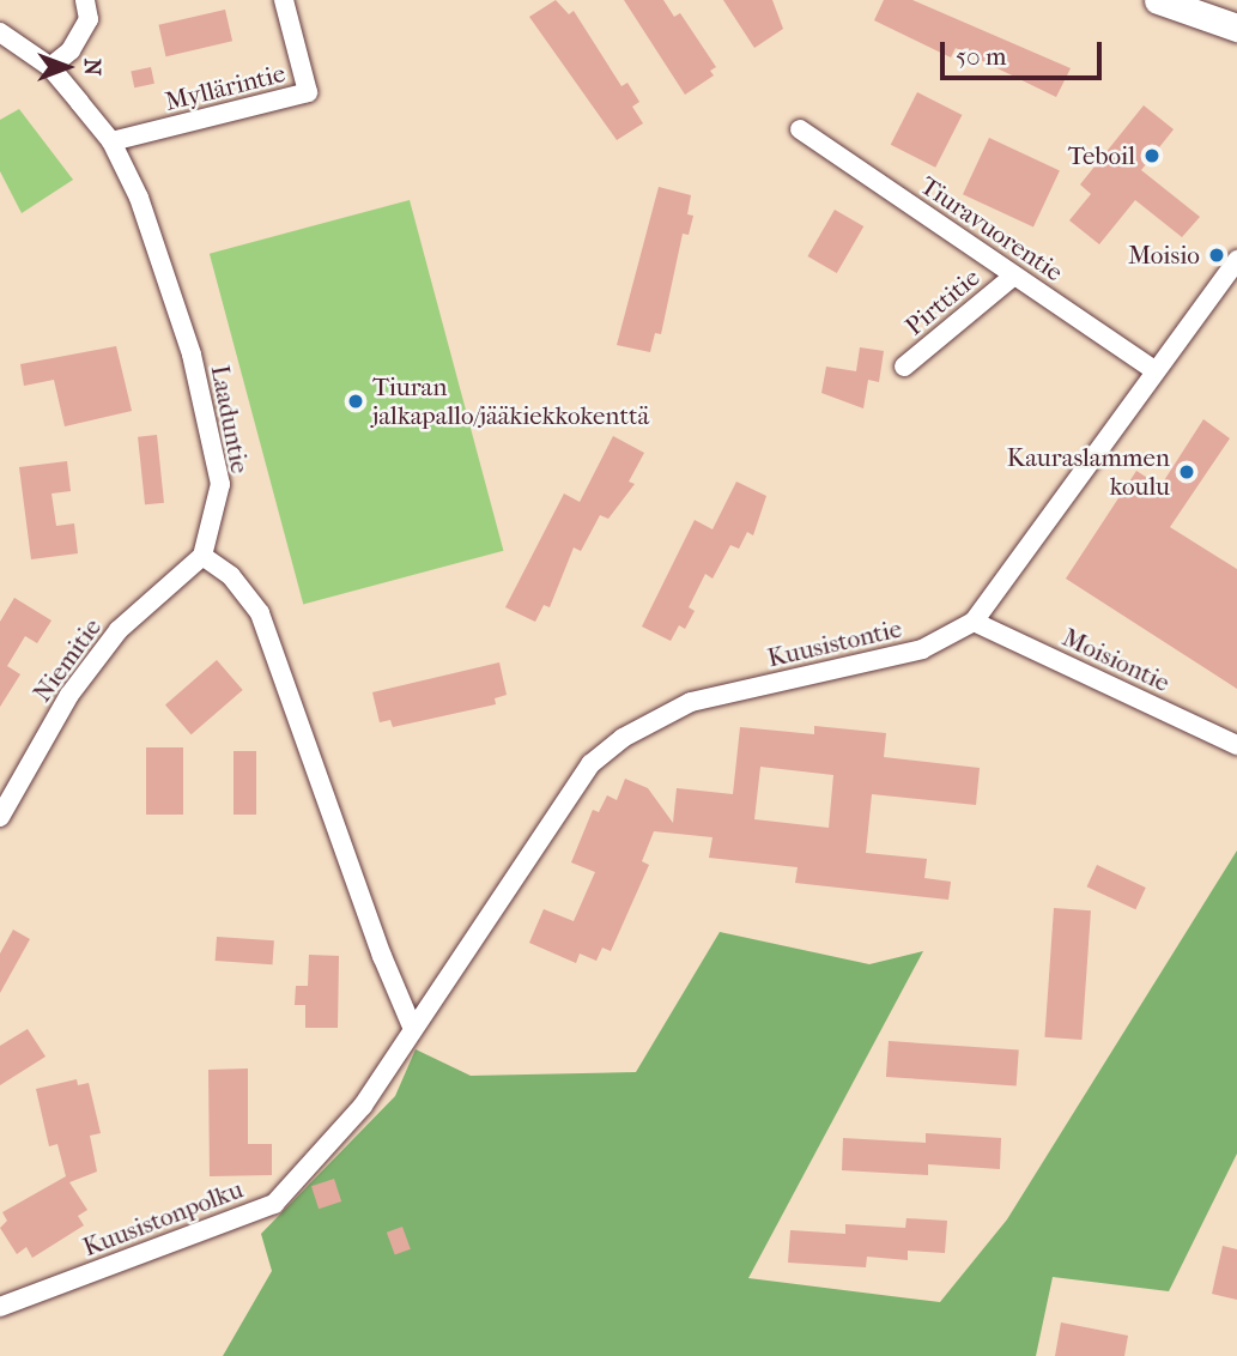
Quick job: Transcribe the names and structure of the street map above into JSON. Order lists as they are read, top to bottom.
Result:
{
  "streets": {
    "street": [
      "Myllärintie",
      "Tiuravuorentie",
      "Pirttitie",
      "Laaduntie",
      "Kuusistontie",
      "Niemitie",
      "Moisiontie",
      "Kuusistonpolku"
    ]
  },
  "crossings": [
    ["Myllärintie", "Laaduntie"],
    ["Tiuravuorentie", "Pirttitie"],
    ["Tiuravuorentie", "Kuusistontie"],
    ["Laaduntie", "Niemitie"],
    ["Kuusistontie", "Moisiontie"],
    ["Kuusistontie", "Kuusistonpolku"]
  ],
  "places": [
    "Teboil",
    "Moisio",
    "Tiuran jalkapallo/jääkiekkokenttä",
    "Kauraslammen koulu"
  ],
  "scale_bar": "50 m",
  "north": "right"
}
